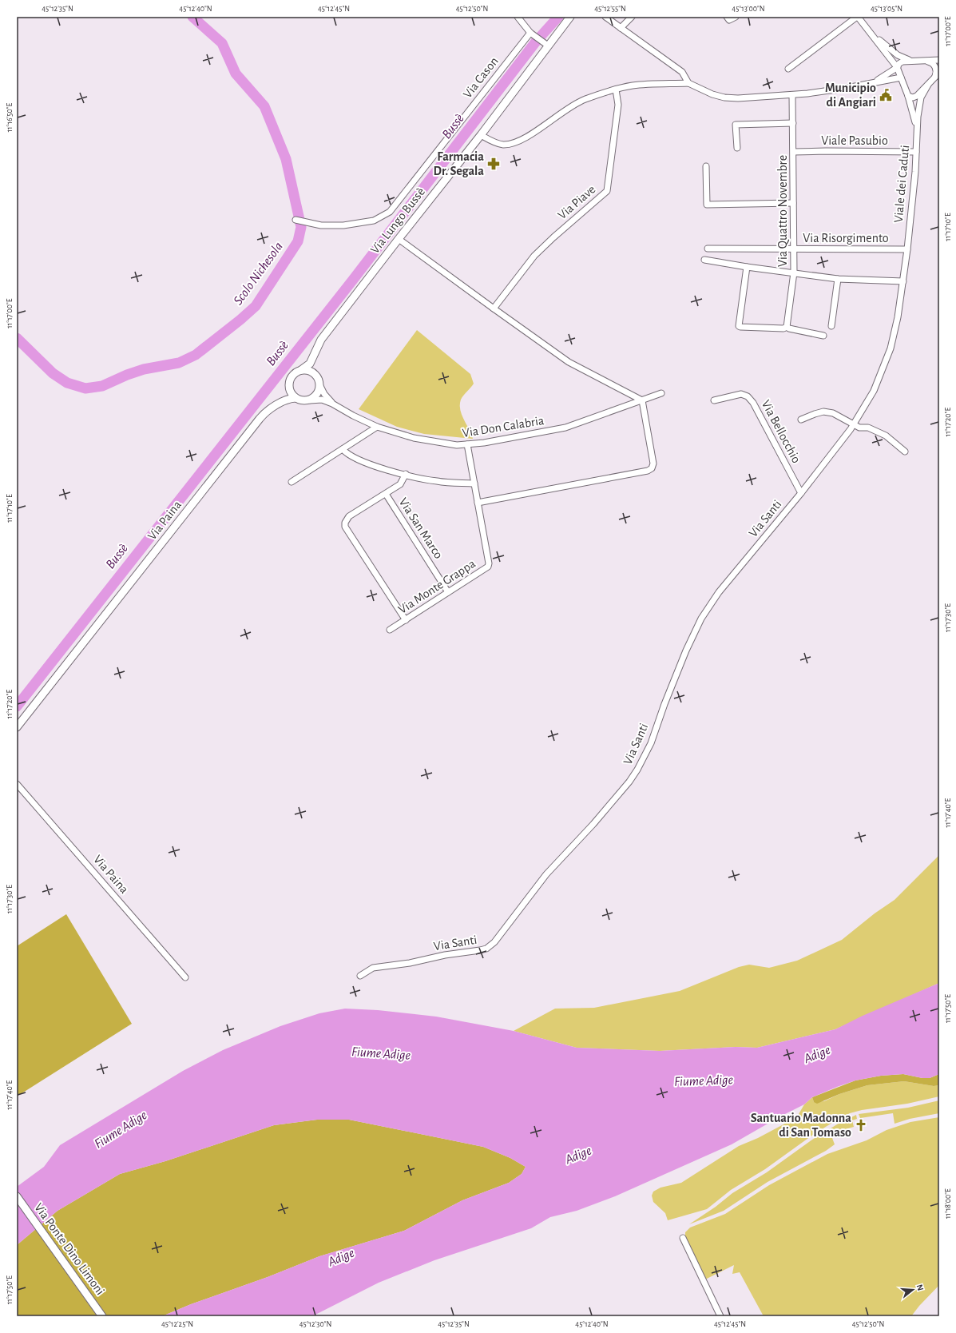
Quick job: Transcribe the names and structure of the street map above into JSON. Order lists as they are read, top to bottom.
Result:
{
  "streets": {
    "main road": ["Via Lungo Bussè", "Via Paina", "Via Ponte Dino Limoni"],
    "street": [
      "Via Cason",
      "Viale Pasubio",
      "Viale dei Caduti",
      "Via Piave",
      "Via Quattro Novembre",
      "Via Risorgimento",
      "Via Don Calabria",
      "Via Bellocchio",
      "Via Santi",
      "Via San Marco",
      "Via Monte Grappa"
    ]
  },
  "crossings": [
    ["Viale Pasubio", "Viale dei Caduti"],
    ["Viale Pasubio", "Via Quattro Novembre"],
    ["Viale dei Caduti", "Via Risorgimento"],
    ["Viale dei Caduti", "Via Santi"],
    ["Via Quattro Novembre", "Via Risorgimento"],
    ["Via Lungo Bussè", "Via Don Calabria"],
    ["Via Lungo Bussè", "Via Paina"],
    ["Via Don Calabria", "Via Paina"],
    ["Via Don Calabria", "Via Monte Grappa"],
    ["Via Bellocchio", "Via Santi"],
    ["Via San Marco", "Via Monte Grappa"]
  ],
  "water": [
    "Bussè",
    "Scolo Nichesola",
    "Fiume Adige",
    "Adige"
  ],
  "places": {
    "public building": ["Municipio di Angiari"],
    "pharmacy": ["Farmacia Dr. Segala"],
    "church": ["Santuario Madonna di San Tomaso"]
  },
  "north": "right",
  "coordinates": [
    "45°12'35\"N",
    "45°12'40\"N",
    "45°12'45\"N",
    "45°12'50\"N",
    "45°12'55\"N",
    "45°13'00\"N",
    "45°13'05\"N",
    "11°17'00\"E",
    "11°16'50\"E",
    "11°17'10\"E",
    "11°17'20\"E",
    "11°17'30\"E",
    "11°17'40\"E",
    "11°17'50\"E",
    "11°18'00\"E",
    "45°12'25\"N",
    "45°12'30\"N"
  ]
}
